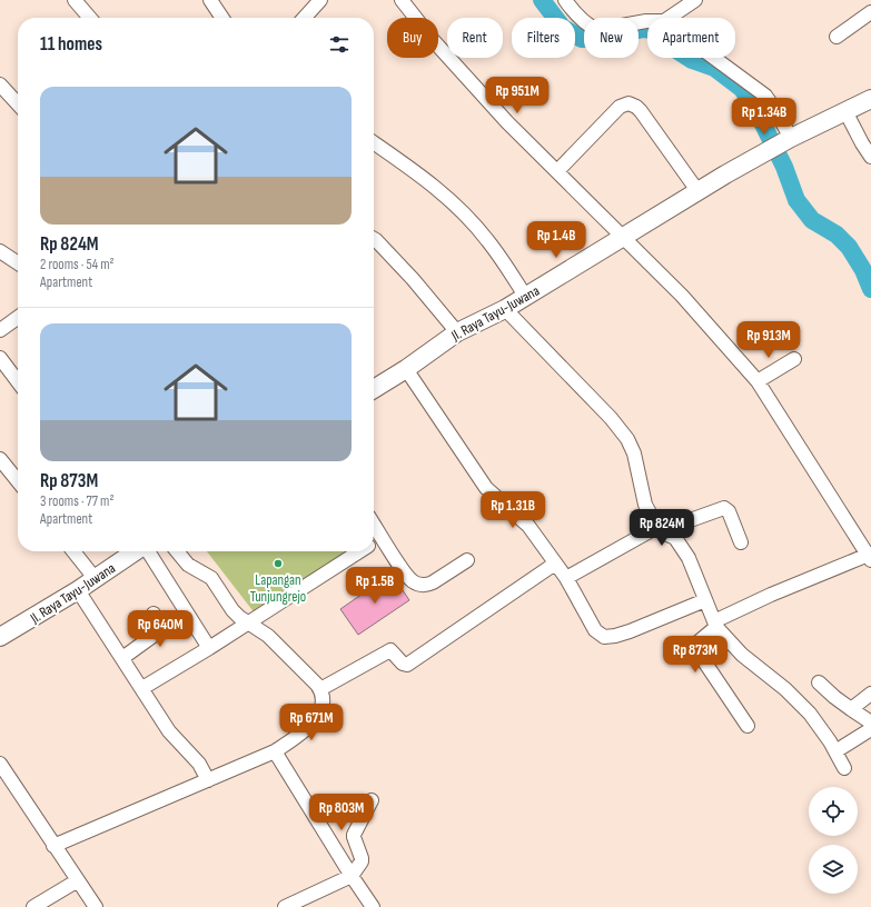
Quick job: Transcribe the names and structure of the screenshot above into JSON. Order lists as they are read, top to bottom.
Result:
{
  "streets": {
    "main road": ["Jl. Raya Tayu-Juwana"]
  },
  "places": ["Lapangan Tunjungrejo"],
  "page": {
    "chip": [
      "Buy",
      "Rent",
      "Filters",
      "New",
      "Apartment"
    ],
    "heading": "11 homes",
    "list": [
      {
        "name": "Rp 824M",
        "note": "2 rooms · 54 m² · Apartment"
      },
      {
        "name": "Rp 873M",
        "note": "3 rooms · 77 m² · Apartment"
      }
    ],
    "price": [
      "Rp 951M",
      "Rp 1.34B",
      "Rp 1.4B",
      "Rp 913M",
      "Rp 1.31B",
      "Rp 824M",
      "Rp 1.5B",
      "Rp 640M",
      "Rp 873M",
      "Rp 671M",
      "Rp 803M"
    ]
  }
}
